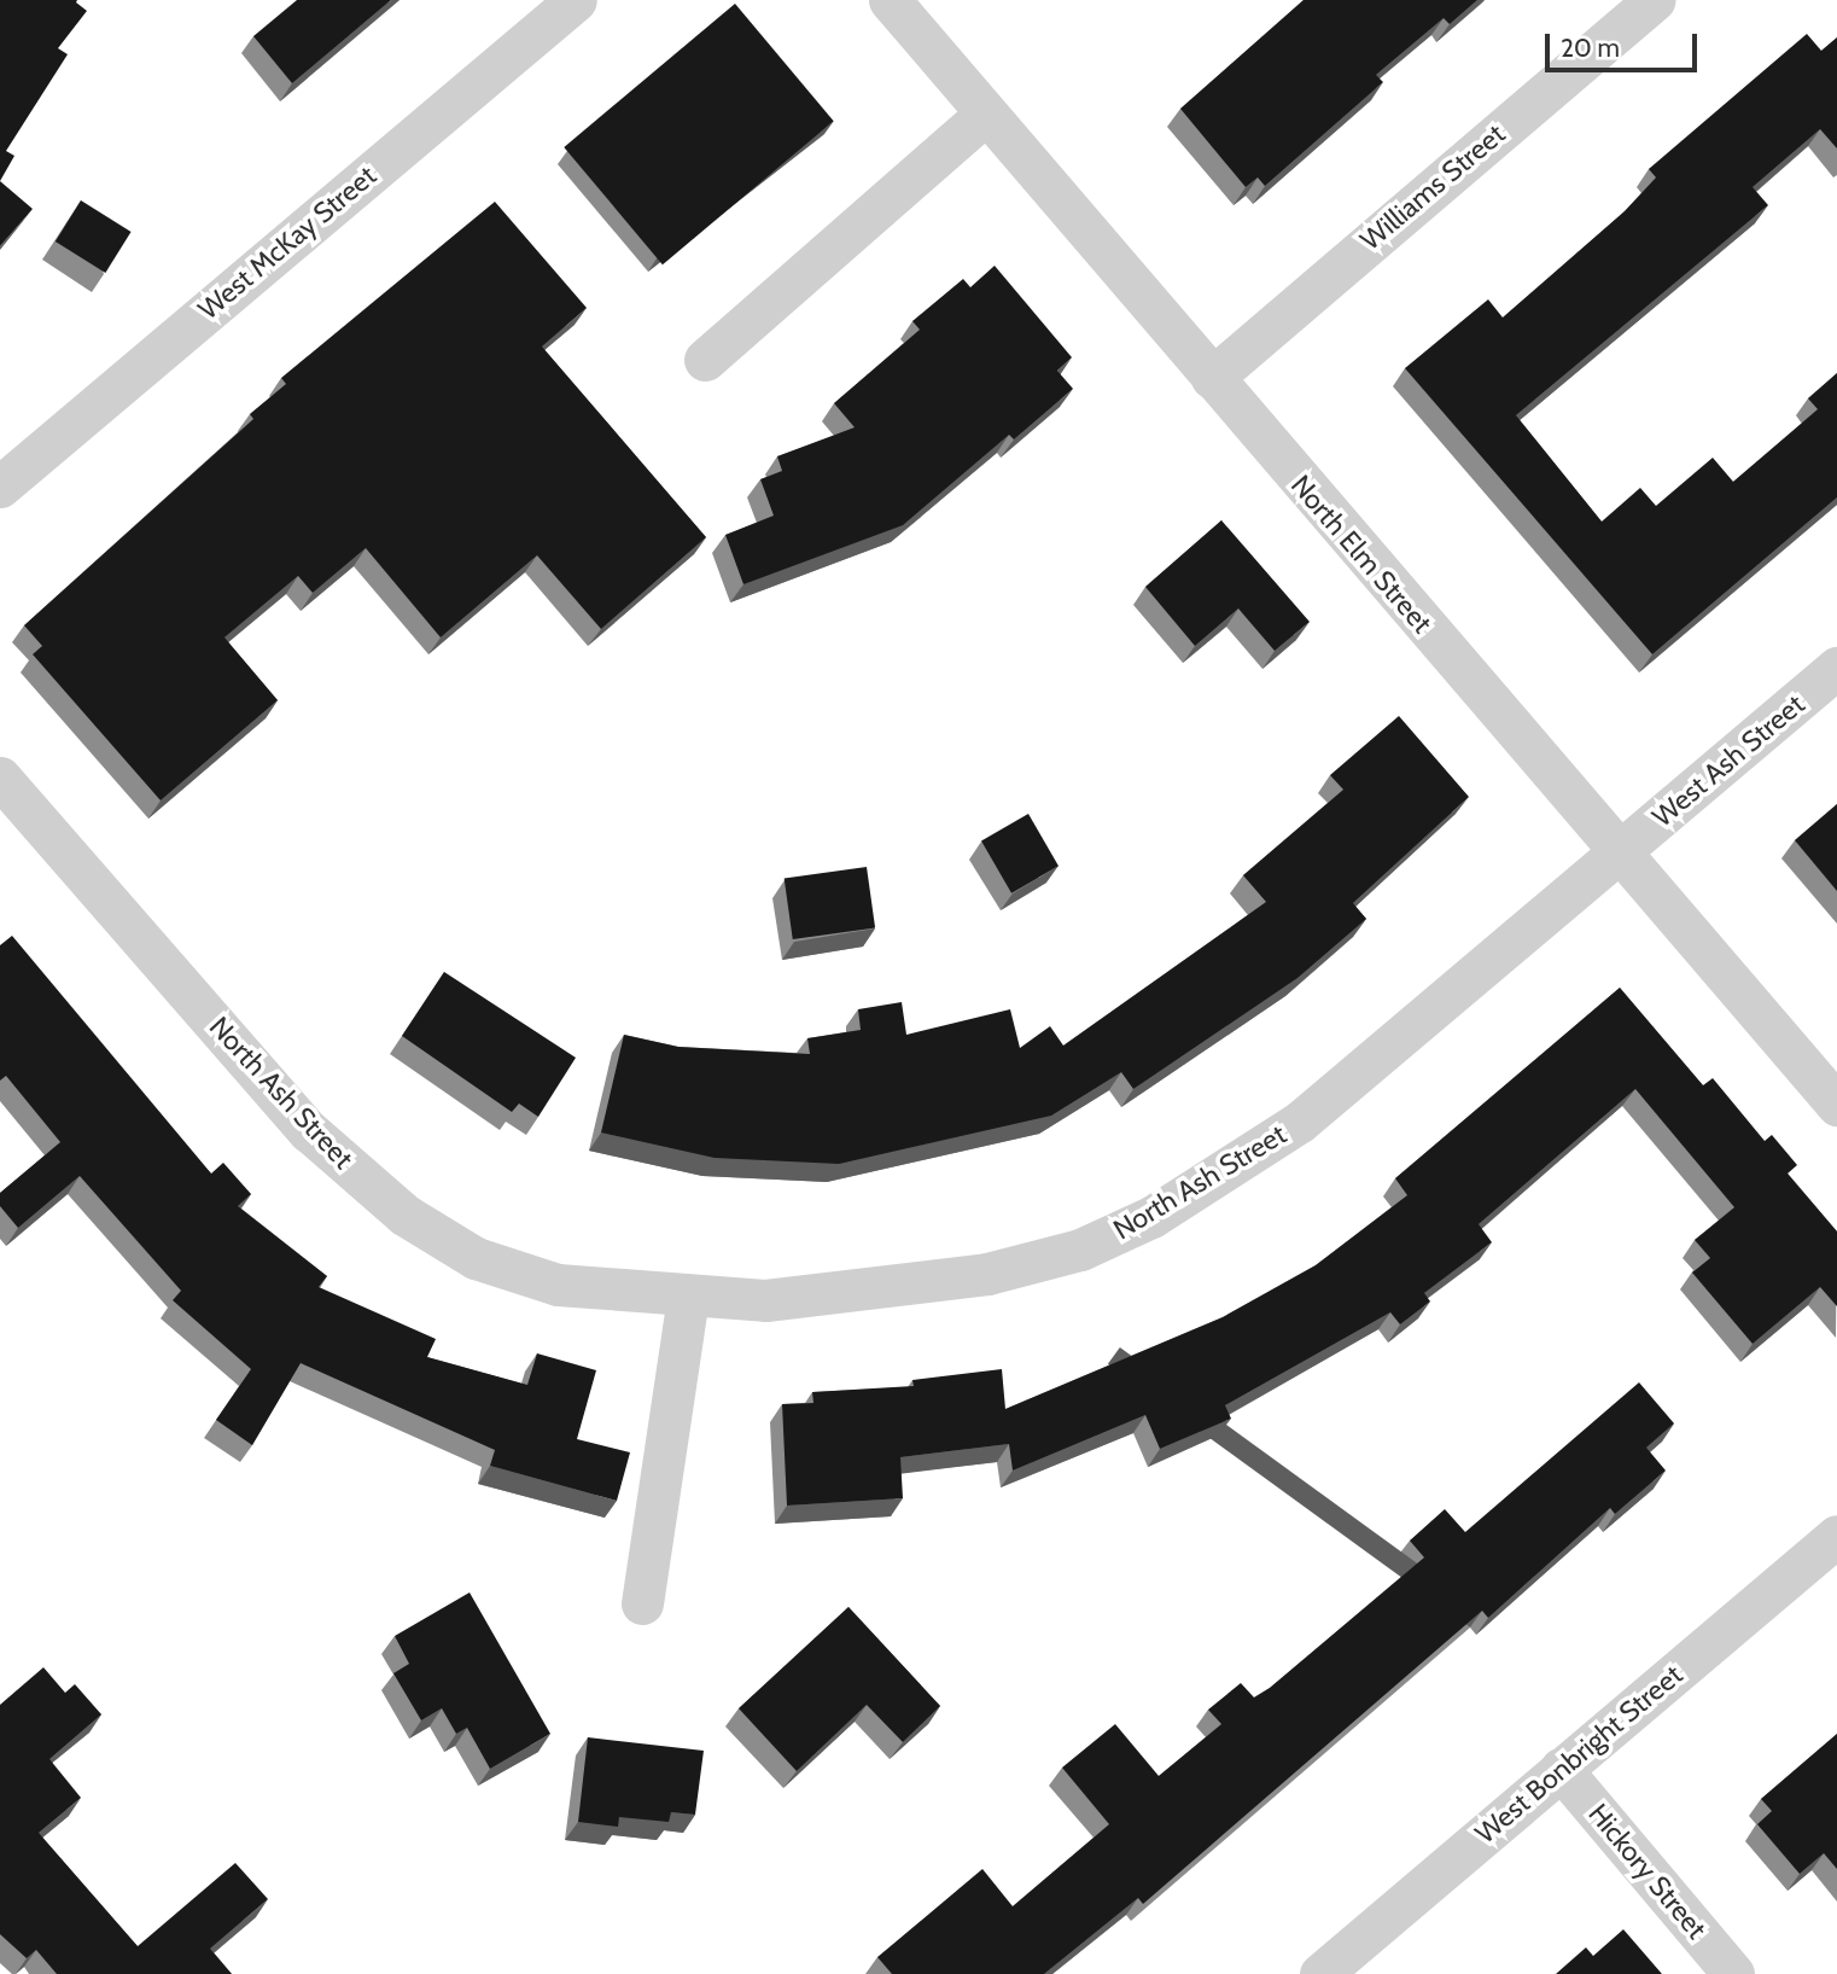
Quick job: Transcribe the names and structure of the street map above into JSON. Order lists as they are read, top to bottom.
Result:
{
  "streets": {
    "street": [
      "Williams Street",
      "West McKay Street",
      "North Elm Street",
      "West Ash Street",
      "North Ash Street",
      "West Bonbright Street",
      "Hickory Street"
    ]
  },
  "crossings": [
    ["Williams Street", "North Elm Street"],
    ["North Elm Street", "West Ash Street"],
    ["North Elm Street", "North Ash Street"],
    ["West Ash Street", "North Ash Street"],
    ["West Bonbright Street", "Hickory Street"]
  ],
  "scale_bar": "20 m"
}
